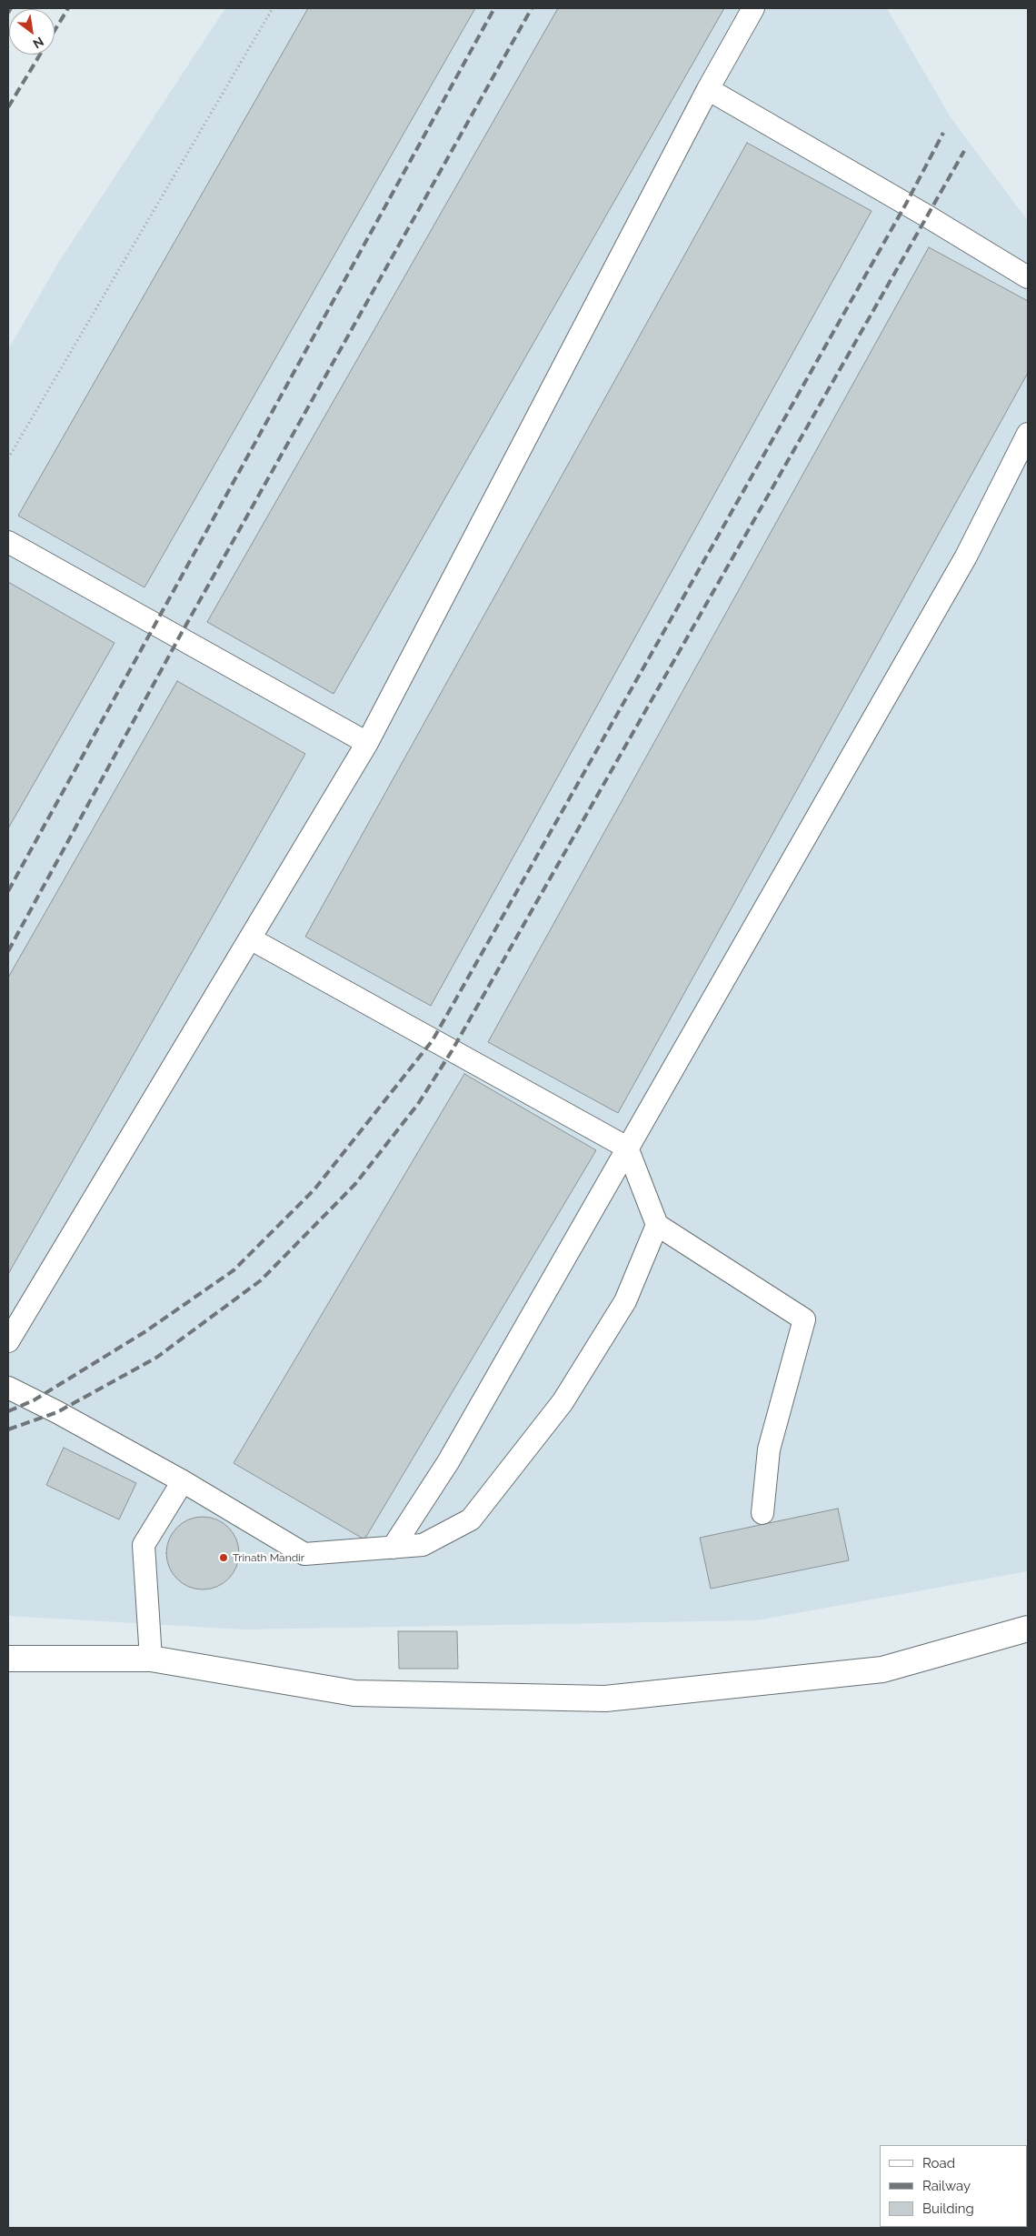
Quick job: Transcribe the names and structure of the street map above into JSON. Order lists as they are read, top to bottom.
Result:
{
  "places": ["Trinath Mandir"],
  "legend": ["Road", "Railway", "Building"],
  "north": "bottom right"
}
